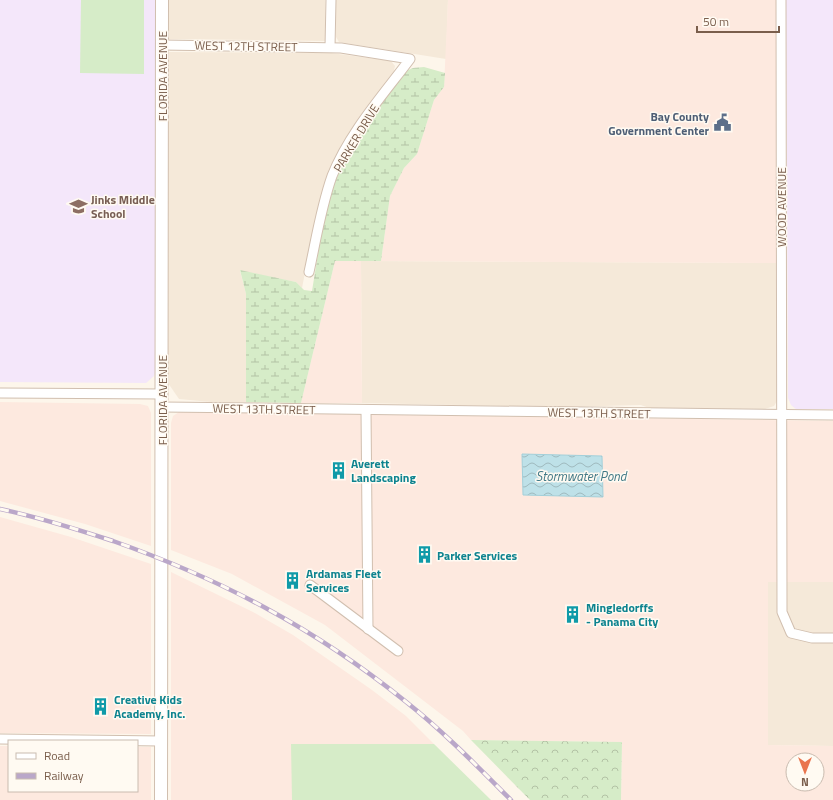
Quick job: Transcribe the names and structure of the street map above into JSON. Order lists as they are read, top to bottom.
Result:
{
  "streets": {
    "street": [
      "WEST 12TH STREET",
      "FLORIDA AVENUE",
      "PARKER DRIVE",
      "WOOD AVENUE",
      "WEST 13TH STREET"
    ]
  },
  "crossings": [
    ["WEST 12TH STREET", "FLORIDA AVENUE"],
    ["WEST 12TH STREET", "PARKER DRIVE"],
    ["FLORIDA AVENUE", "WEST 13TH STREET"],
    ["WOOD AVENUE", "WEST 13TH STREET"]
  ],
  "water": ["Stormwater Pond"],
  "places": {
    "public building": ["Bay County Government Center"],
    "school or university": ["Jinks Middle School"],
    "building": [
      "Averett Landscaping",
      "Parker Services",
      "Ardamas Fleet Services",
      "Mingledorffs - Panama City",
      "Creative Kids Academy, Inc."
    ]
  },
  "legend": ["Road", "Railway"],
  "scale_bar": "50 m",
  "north": "bottom"
}
